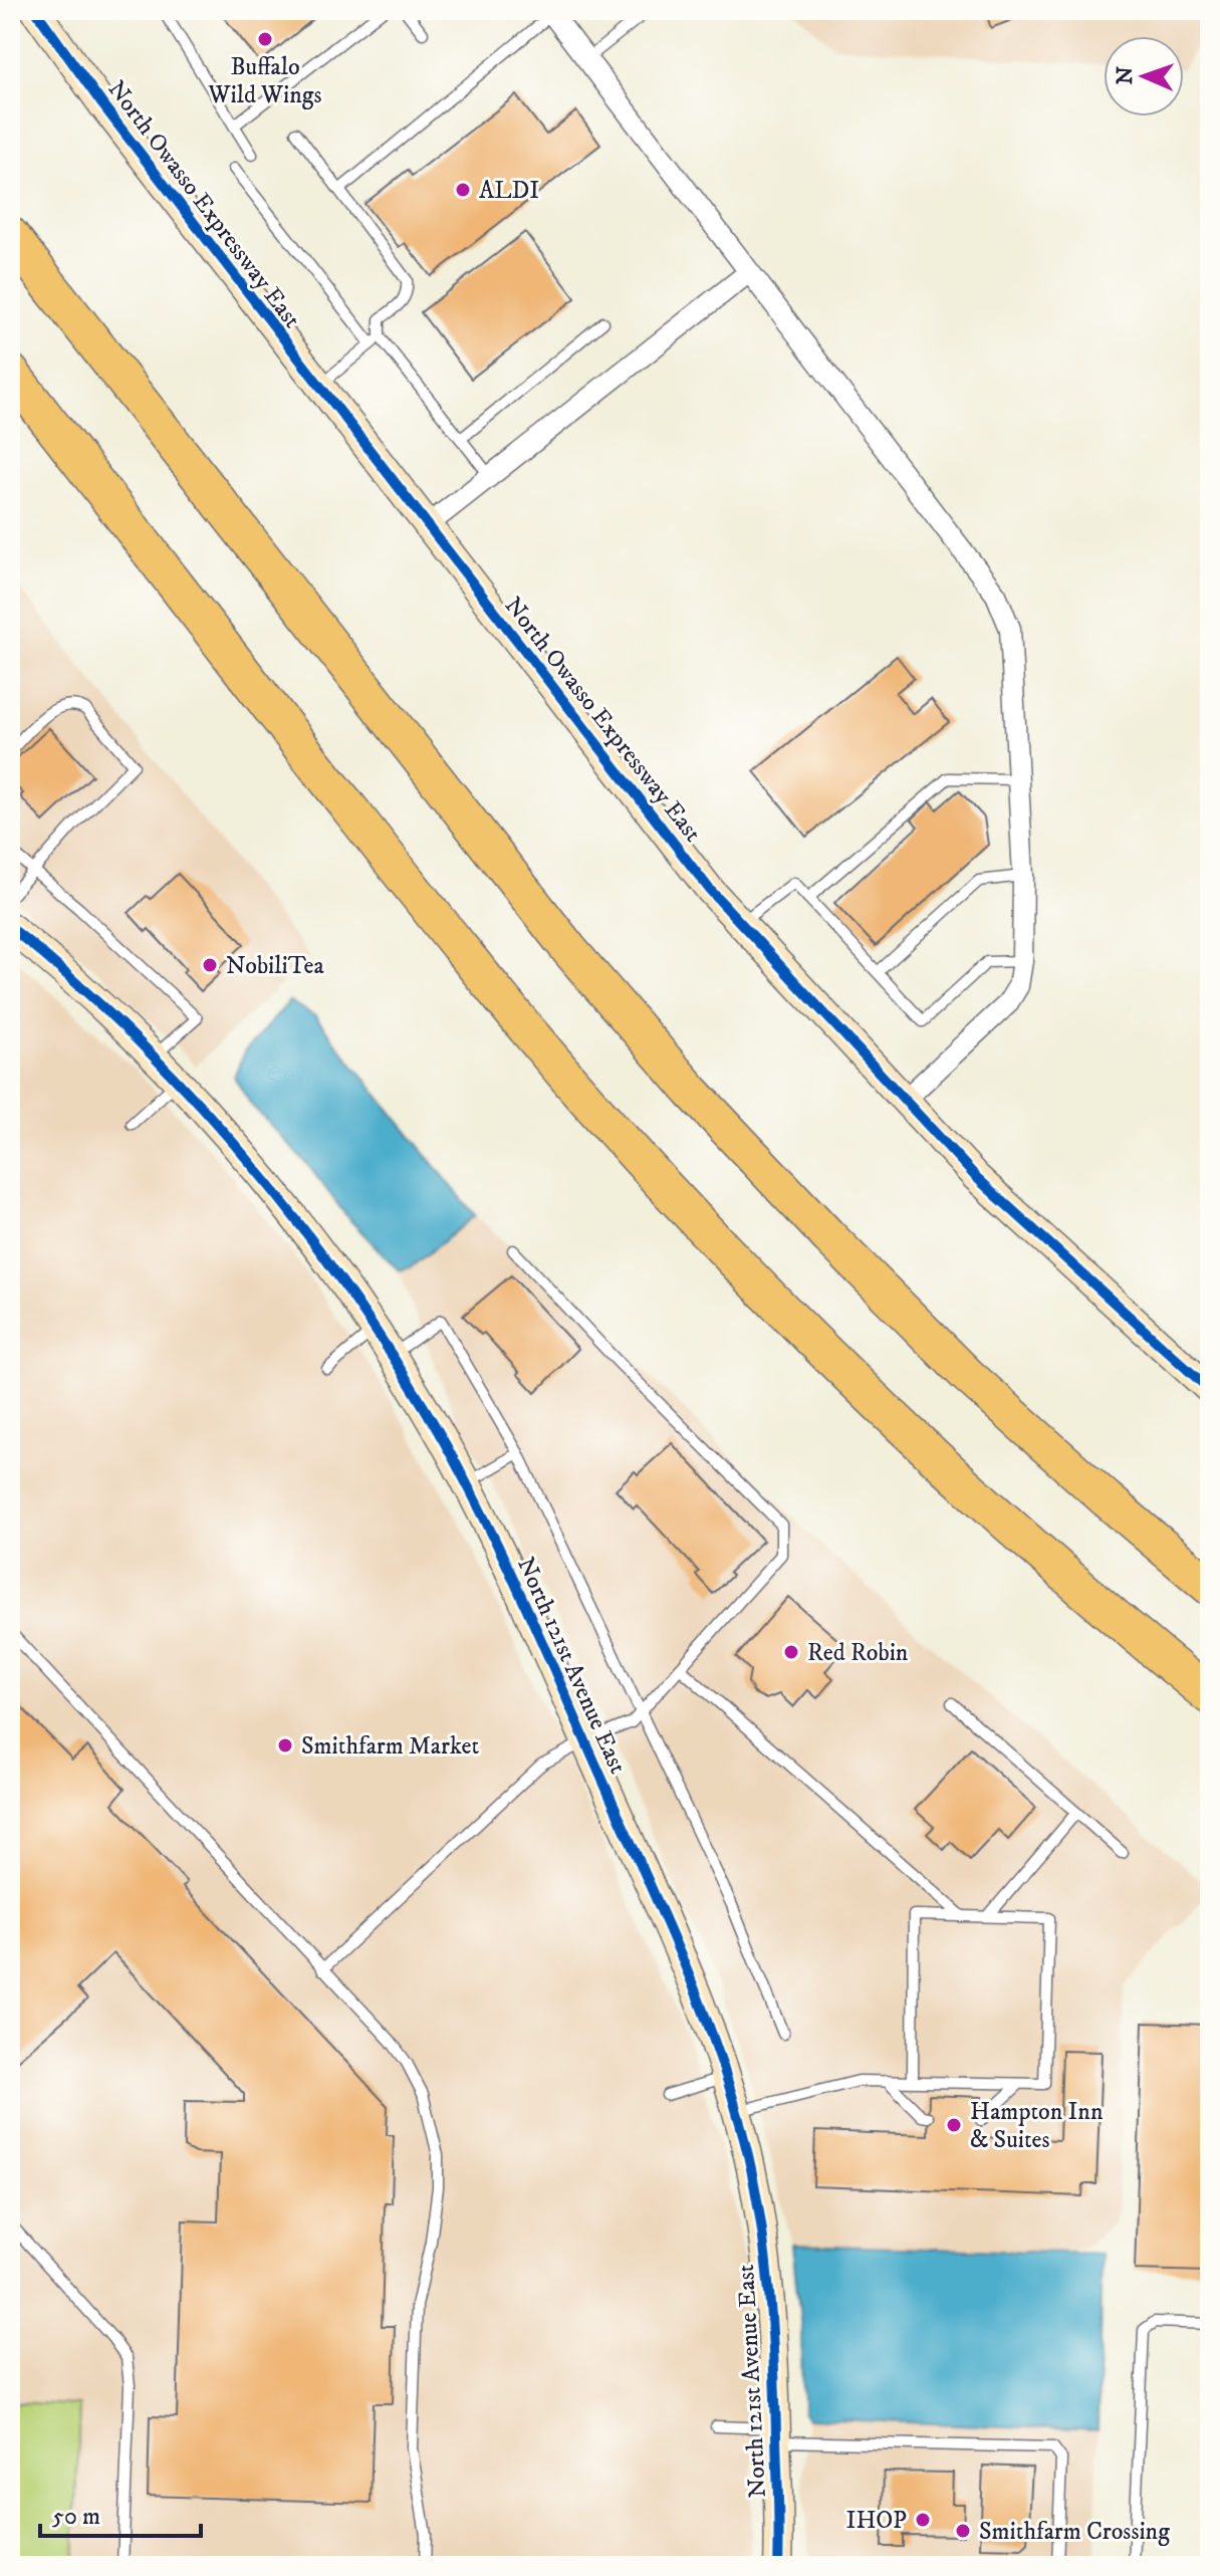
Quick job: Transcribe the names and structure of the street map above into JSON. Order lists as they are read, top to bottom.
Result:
{
  "streets": {
    "street": ["North Owasso Expressway East", "North 121st Avenue East"]
  },
  "places": [
    "Buffalo Wild Wings",
    "ALDI",
    "NobiliTea",
    "Red Robin",
    "Smithfarm Market",
    "Hampton Inn & Suites",
    "IHOP",
    "Smithfarm Crossing"
  ],
  "scale_bar": "50 m",
  "north": "left"
}
